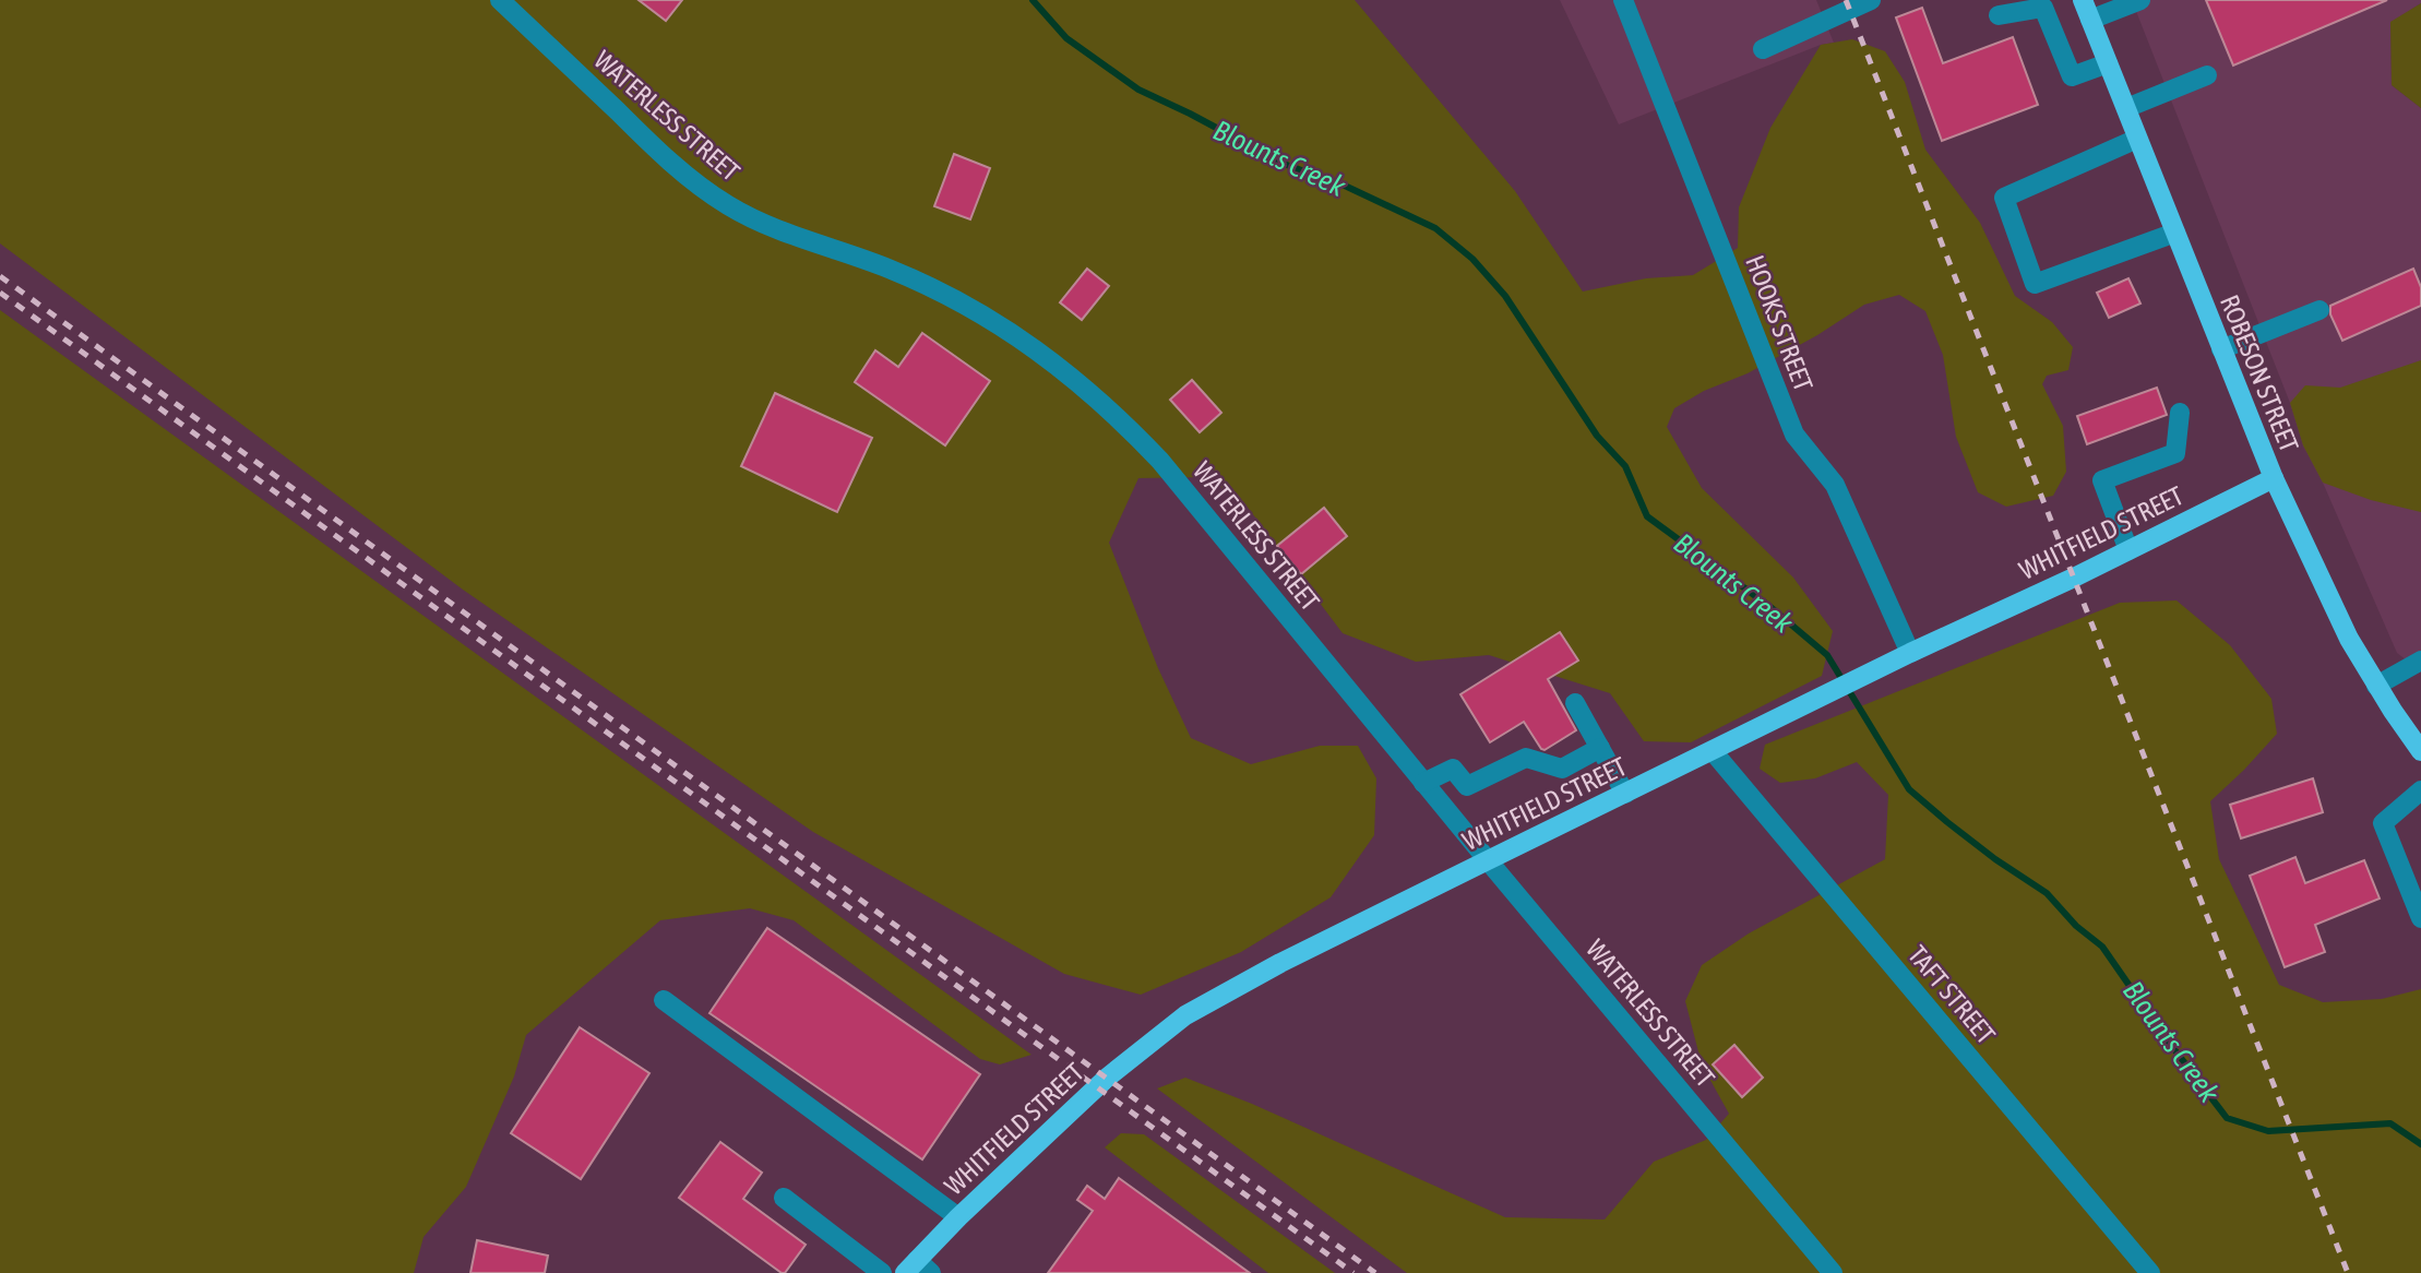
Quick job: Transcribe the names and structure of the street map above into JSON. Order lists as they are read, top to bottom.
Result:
{
  "streets": {
    "main road": ["ROBESON STREET", "WHITFIELD STREET"],
    "street": ["WATERLESS STREET", "HOOKS STREET", "TAFT STREET"]
  },
  "crossings": [
    ["WATERLESS STREET", "WHITFIELD STREET"],
    ["HOOKS STREET", "WHITFIELD STREET"],
    ["ROBESON STREET", "WHITFIELD STREET"],
    ["WHITFIELD STREET", "TAFT STREET"]
  ],
  "water": ["Blounts Creek"]
}
